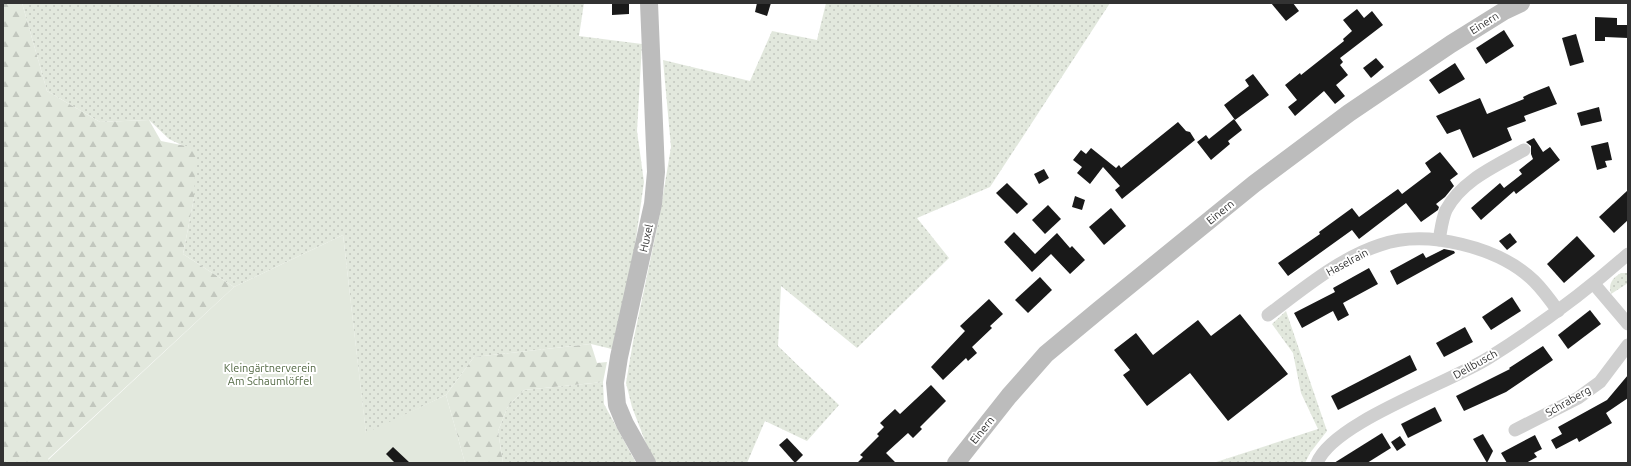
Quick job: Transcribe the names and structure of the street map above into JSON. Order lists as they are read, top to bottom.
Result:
{
  "streets": {
    "main road": ["Einern", "Huxel"],
    "street": ["Haselrain", "Dellbusch", "Schraberg"]
  },
  "crossings": [
    ["Haselrain", "Dellbusch"]
  ],
  "parks": ["Kleingärtnerverein Am Schaumlöffel"]
}
